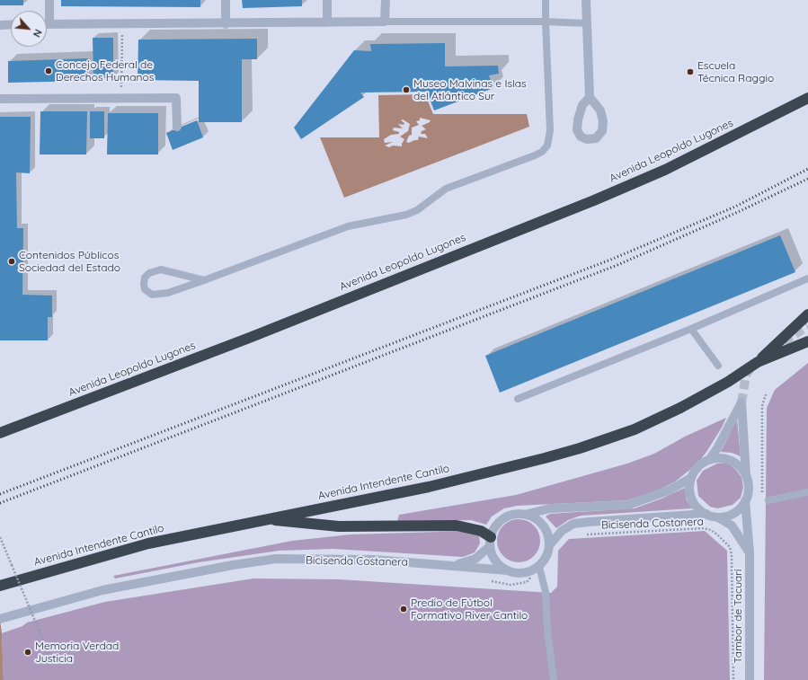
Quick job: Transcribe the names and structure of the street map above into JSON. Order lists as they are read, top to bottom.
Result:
{
  "streets": {
    "highway": ["Avenida Leopoldo Lugones", "Avenida Intendente Cantilo"],
    "street": ["Tambor de Tacuarí"],
    "path": ["Bicisenda Costanera"]
  },
  "places": [
    "Concejo Federal de Derechos Humanos",
    "Escuela Técnica Raggio",
    "Museo Malvinas e Islas del Atlántico Sur",
    "Contenidos Públicos Sociedad del Estado",
    "Predio de Fútbol Formativo River Cantilo",
    "Memoria Verdad Justicia"
  ],
  "north": "bottom right"
}
